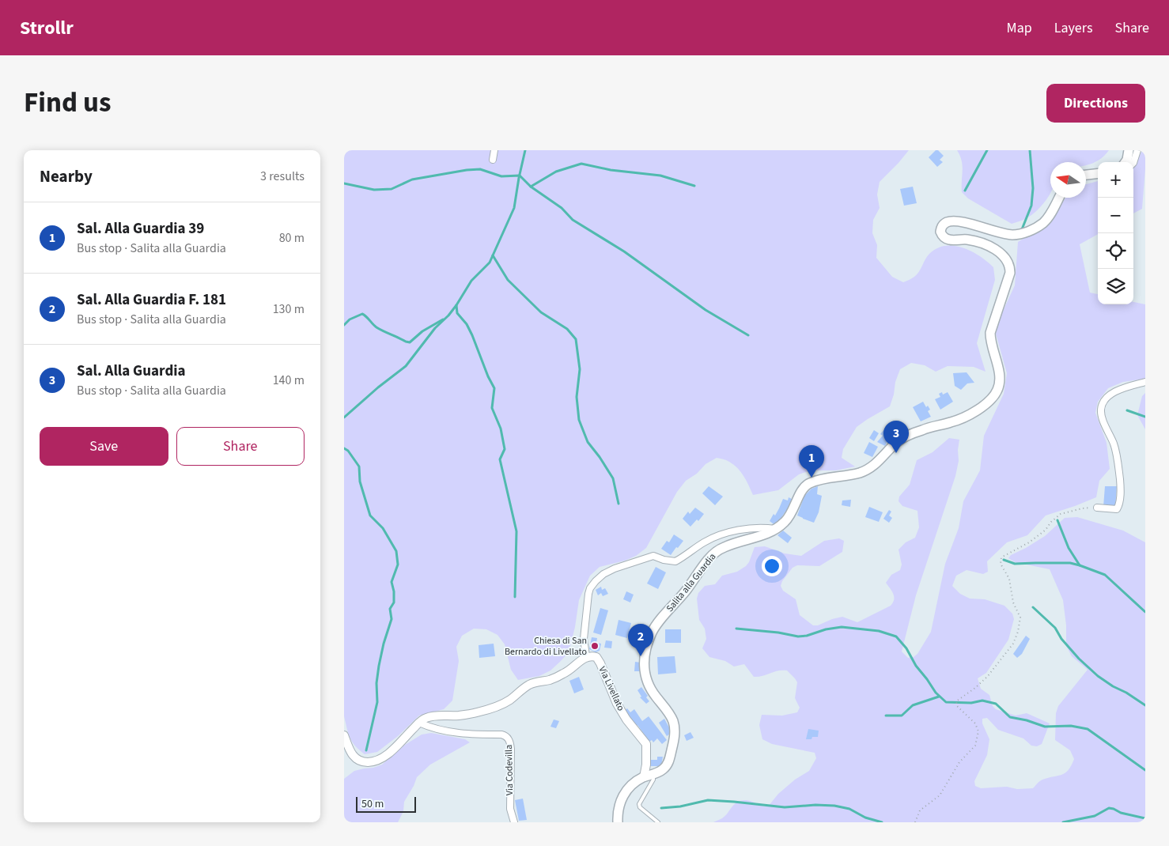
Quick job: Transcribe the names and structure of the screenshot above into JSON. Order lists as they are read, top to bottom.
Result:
{
  "streets": {
    "main road": ["Salita alla Guardia"],
    "street": ["Via Livellato", "Via Codevilla"]
  },
  "crossings": [
    ["Salita alla Guardia", "Via Livellato"]
  ],
  "places": ["Chiesa di San Bernardo di Livellato"],
  "scale_bar": "50 m",
  "north": "left",
  "page": {
    "header": "Strollr",
    "nav": ["Map", "Layers", "Share"],
    "title": "Find us",
    "buttons": [
      "Directions",
      ["Save", "Share"]
    ],
    "heading": ["Nearby", "3 results"],
    "map_buttons": ["+", "−"],
    "list": [
      {
        "mark": "1",
        "name": "Sal. Alla Guardia 39",
        "note": "Bus stop · Salita alla Guardia",
        "value": "80 m"
      },
      {
        "mark": "2",
        "name": "Sal. Alla Guardia F. 181",
        "note": "Bus stop · Salita alla Guardia",
        "value": "130 m"
      },
      {
        "mark": "3",
        "name": "Sal. Alla Guardia",
        "note": "Bus stop · Salita alla Guardia",
        "value": "140 m"
      }
    ],
    "pins": ["3", "1", "2"],
    "scale": "50 m"
  }
}
